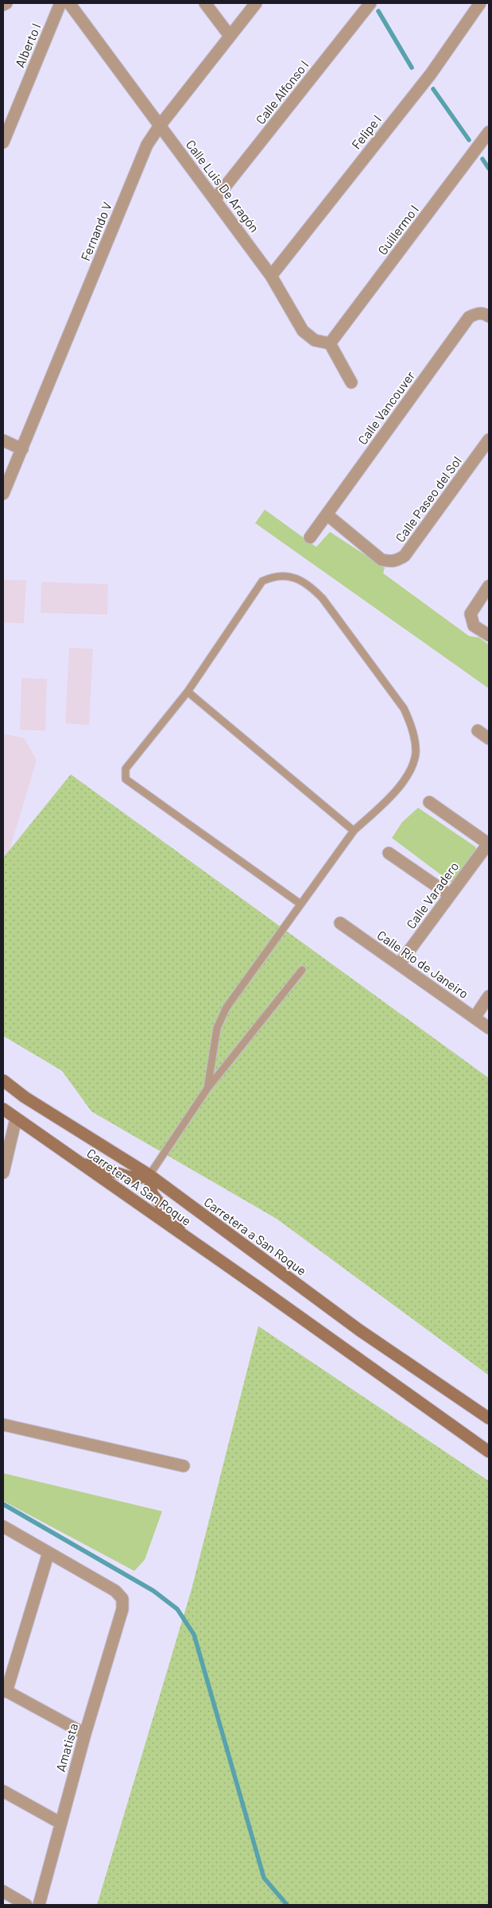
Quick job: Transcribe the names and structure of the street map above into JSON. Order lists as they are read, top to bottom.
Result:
{
  "streets": {
    "main road": ["Carretera A San Roque", "Carretera a San Roque"],
    "street": [
      "Alberto I",
      "Calle Alfonso I",
      "Felipe I",
      "Calle Luis De Aragón",
      "Guillermo I",
      "Fernando V",
      "Calle Vancouver",
      "Calle Paseo del Sol",
      "Calle Varadero",
      "Calle Río de Janeiro",
      "Amatista"
    ]
  },
  "crossings": [
    ["Calle Alfonso I", "Calle Luis De Aragón"],
    ["Felipe I", "Calle Luis De Aragón"],
    ["Calle Luis De Aragón", "Guillermo I"],
    ["Calle Luis De Aragón", "Fernando V"],
    ["Calle Vancouver", "Calle Paseo del Sol"],
    ["Calle Varadero", "Calle Río de Janeiro"]
  ]
}
